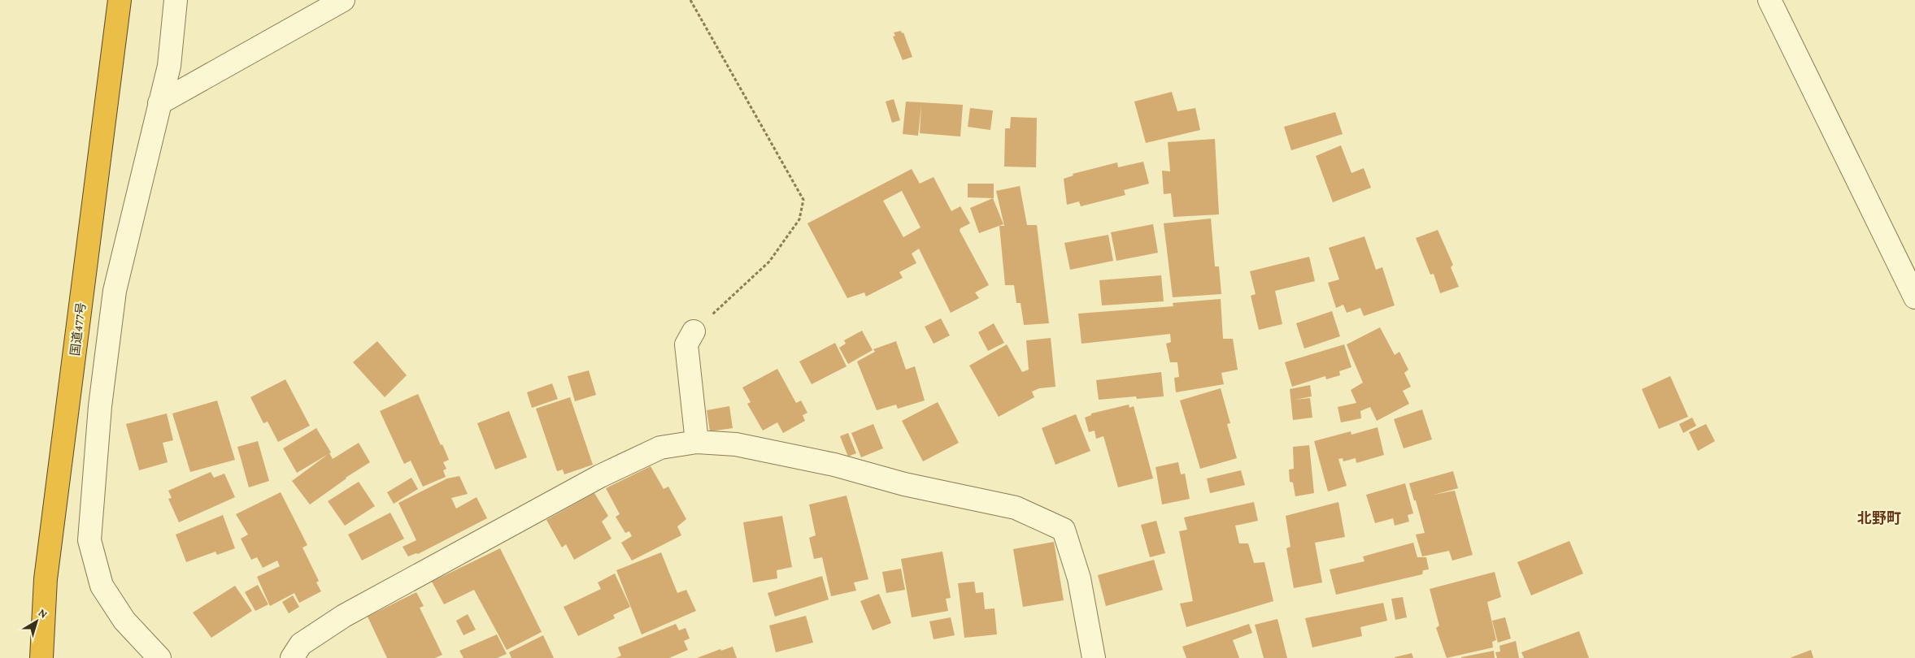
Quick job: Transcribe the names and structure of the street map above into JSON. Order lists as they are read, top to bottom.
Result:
{
  "streets": {
    "highway": ["国道477号"]
  },
  "districts": ["北野町"],
  "north": "top right"
}
